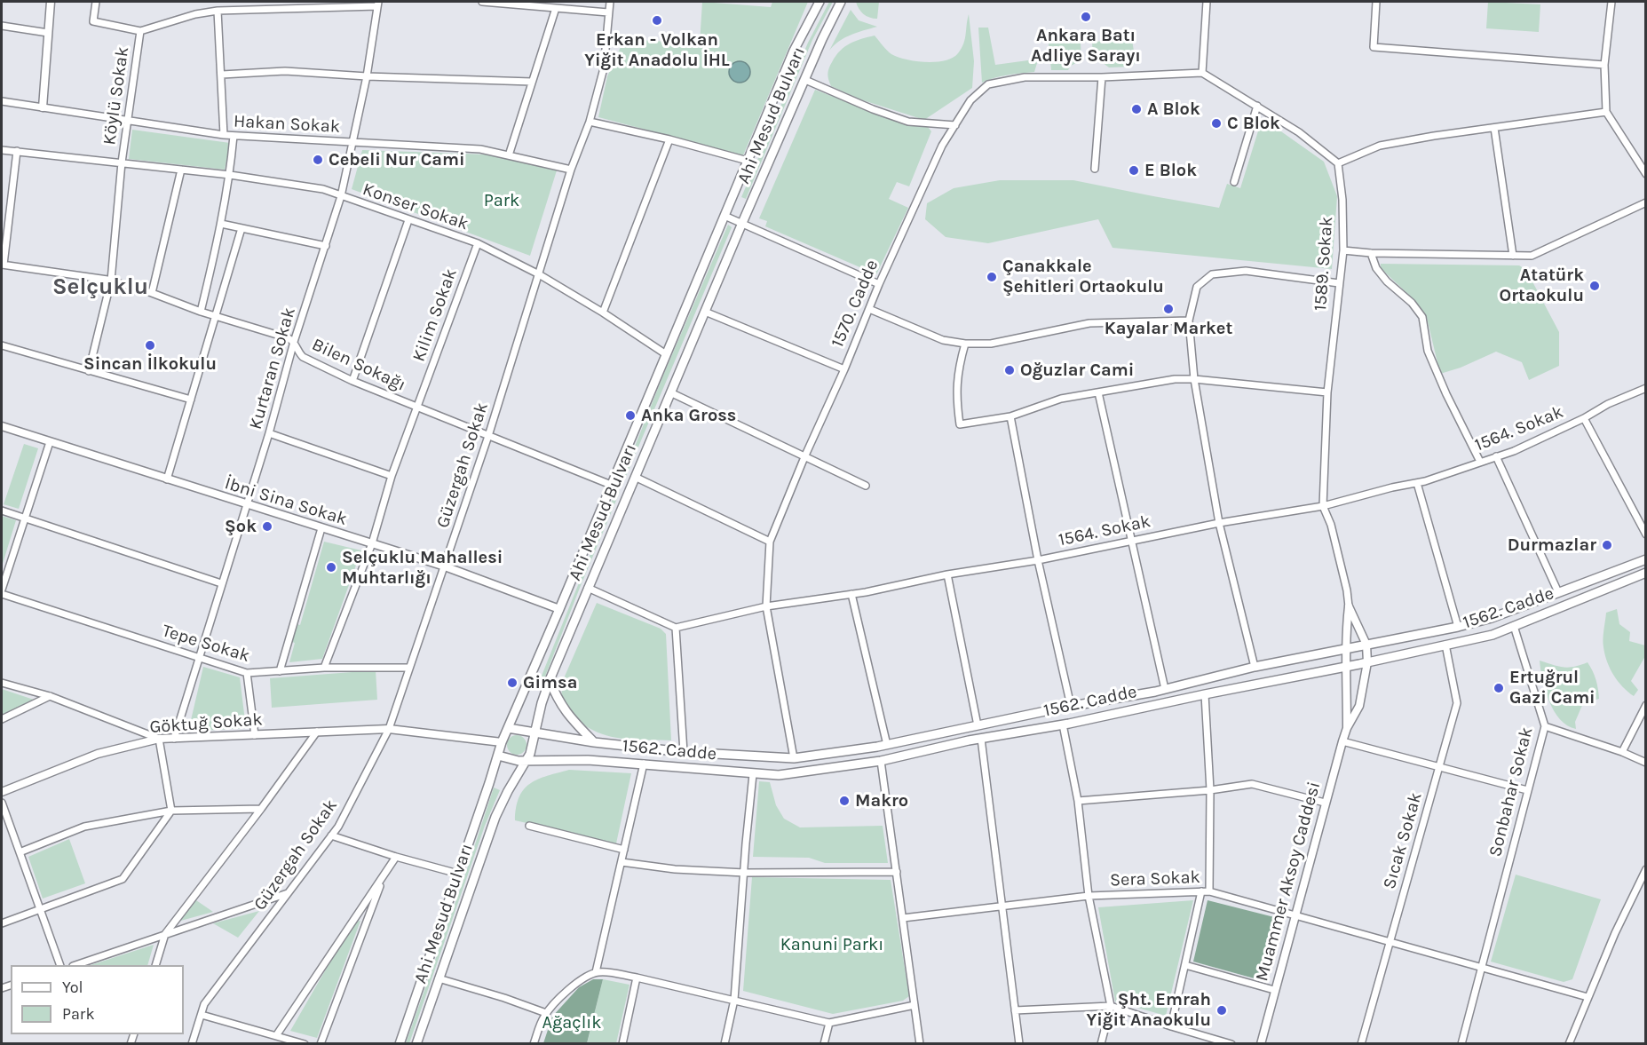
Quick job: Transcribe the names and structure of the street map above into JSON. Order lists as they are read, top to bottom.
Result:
{
  "streets": {
    "main road": ["Ahi Mesud Bulvarı", "1562. Cadde"],
    "street": [
      "Köylü Sokak",
      "Hakan Sokak",
      "Konser Sokak",
      "1589. Sokak",
      "1570. Cadde",
      "Kilim Sokak",
      "Bilen Sokağı",
      "Kurtaran Sokak",
      "1564. Sokak",
      "Güzergah Sokak",
      "İbni Sina Sokak",
      "Tepe Sokak",
      "Göktuğ Sokak",
      "Sonbahar Sokak",
      "Sıcak Sokak",
      "Sera Sokak",
      "Muammer Aksoy Caddesi"
    ]
  },
  "crossings": [
    ["Köylü Sokak", "Hakan Sokak"],
    ["Köylü Sokak", "Konser Sokak"],
    ["Köylü Sokak", "Bilen Sokağı"],
    ["Köylü Sokak", "Kurtaran Sokak"],
    ["Ahi Mesud Bulvarı", "Konser Sokak"],
    ["Ahi Mesud Bulvarı", "Bilen Sokağı"],
    ["Ahi Mesud Bulvarı", "İbni Sina Sokak"],
    ["Ahi Mesud Bulvarı", "1562. Cadde"],
    ["Ahi Mesud Bulvarı", "Göktuğ Sokak"],
    ["Hakan Sokak", "Kurtaran Sokak"],
    ["Hakan Sokak", "Güzergah Sokak"],
    ["Konser Sokak", "Kilim Sokak"],
    ["Konser Sokak", "Kurtaran Sokak"],
    ["Konser Sokak", "Güzergah Sokak"],
    ["1589. Sokak", "1564. Sokak"],
    ["1570. Cadde", "1564. Sokak"],
    ["1570. Cadde", "1562. Cadde"],
    ["Kilim Sokak", "Bilen Sokağı"],
    ["Kilim Sokak", "İbni Sina Sokak"],
    ["Kilim Sokak", "Tepe Sokak"],
    ["Bilen Sokağı", "Kurtaran Sokak"],
    ["Bilen Sokağı", "Güzergah Sokak"],
    ["Kurtaran Sokak", "İbni Sina Sokak"],
    ["Kurtaran Sokak", "Tepe Sokak"],
    ["Kurtaran Sokak", "Göktuğ Sokak"],
    ["Güzergah Sokak", "İbni Sina Sokak"],
    ["Güzergah Sokak", "Tepe Sokak"],
    ["Güzergah Sokak", "Göktuğ Sokak"],
    ["1562. Cadde", "Sonbahar Sokak"],
    ["1562. Cadde", "Sıcak Sokak"],
    ["Sonbahar Sokak", "Sera Sokak"],
    ["Sıcak Sokak", "Sera Sokak"],
    ["Sera Sokak", "Muammer Aksoy Caddesi"]
  ],
  "districts": ["Selçuklu"],
  "parks": ["Park", "Kanuni Parkı", "Ağaçlık"],
  "places": [
    "Ankara Batı Adliye Sarayı",
    "Erkan - Volkan Yiğit Anadolu İHL",
    "A Blok",
    "C Blok",
    "Cebeli Nur Cami",
    "E Blok",
    "Çanakkale Şehitleri Ortaokulu",
    "Atatürk Ortaokulu",
    "Kayalar Market",
    "Sincan İlkokulu",
    "Oğuzlar Cami",
    "Anka Gross",
    "Şok",
    "Durmazlar",
    "Selçuklu Mahallesi Muhtarlığı",
    "Gimsa",
    "Ertuğrul Gazi Cami",
    "Makro",
    "Şht. Emrah Yiğit Anaokulu"
  ],
  "legend": ["Yol", "Park"]
}
